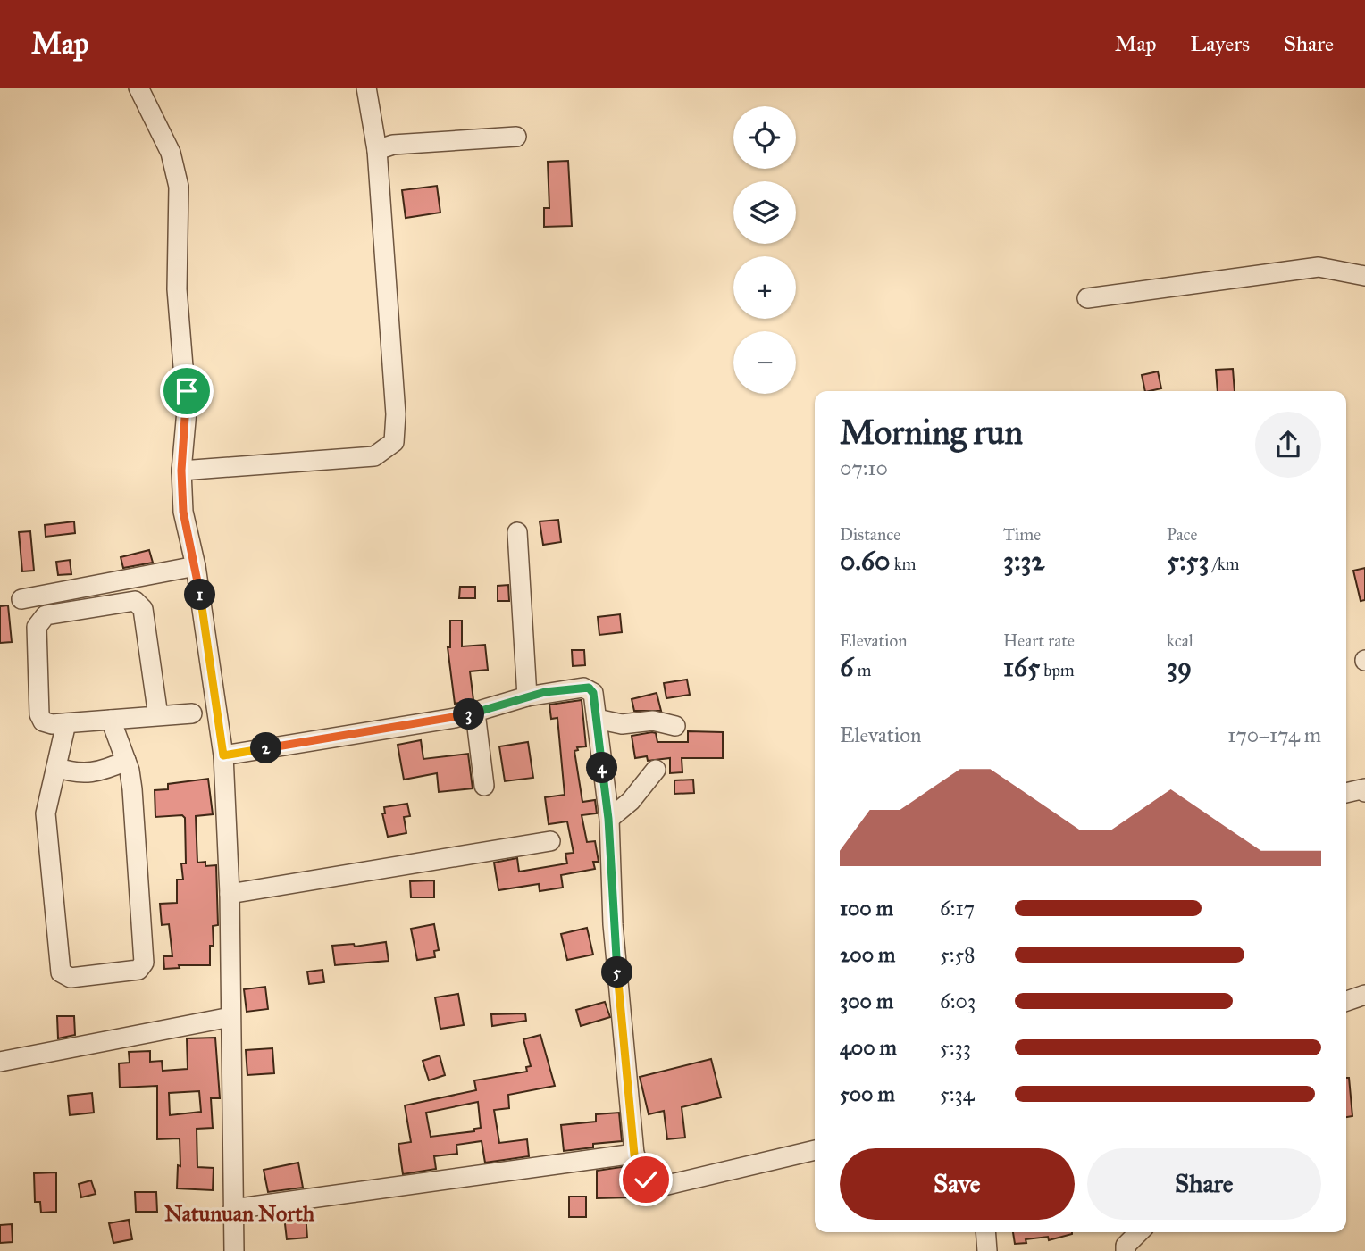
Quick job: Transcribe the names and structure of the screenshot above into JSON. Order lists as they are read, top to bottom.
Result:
{
  "districts": ["Natunuan North"],
  "page": {
    "header": "Map",
    "nav": ["Map", "Layers", "Share"],
    "map_buttons": ["+", "−"],
    "heading": ["Morning run", "07:10"],
    "stats": [
      ["Distance", "0.60 km"],
      ["Time", "3:32"],
      ["Pace", "5:53 /km"],
      ["Elevation", "6 m"],
      ["Heart rate", "165 bpm"],
      ["kcal", "39"]
    ],
    "pins": [
      "1",
      "3",
      "2",
      "4",
      "5"
    ],
    "chart": ["Elevation", "170–174 m"],
    "list": [
      {
        "name": "100 m",
        "note": "6:17"
      },
      {
        "name": "200 m",
        "note": "5:58"
      },
      {
        "name": "300 m",
        "note": "6:03"
      },
      {
        "name": "400 m",
        "note": "5:33"
      },
      {
        "name": "500 m",
        "note": "5:34"
      }
    ],
    "buttons": ["Save", "Share"]
  }
}
